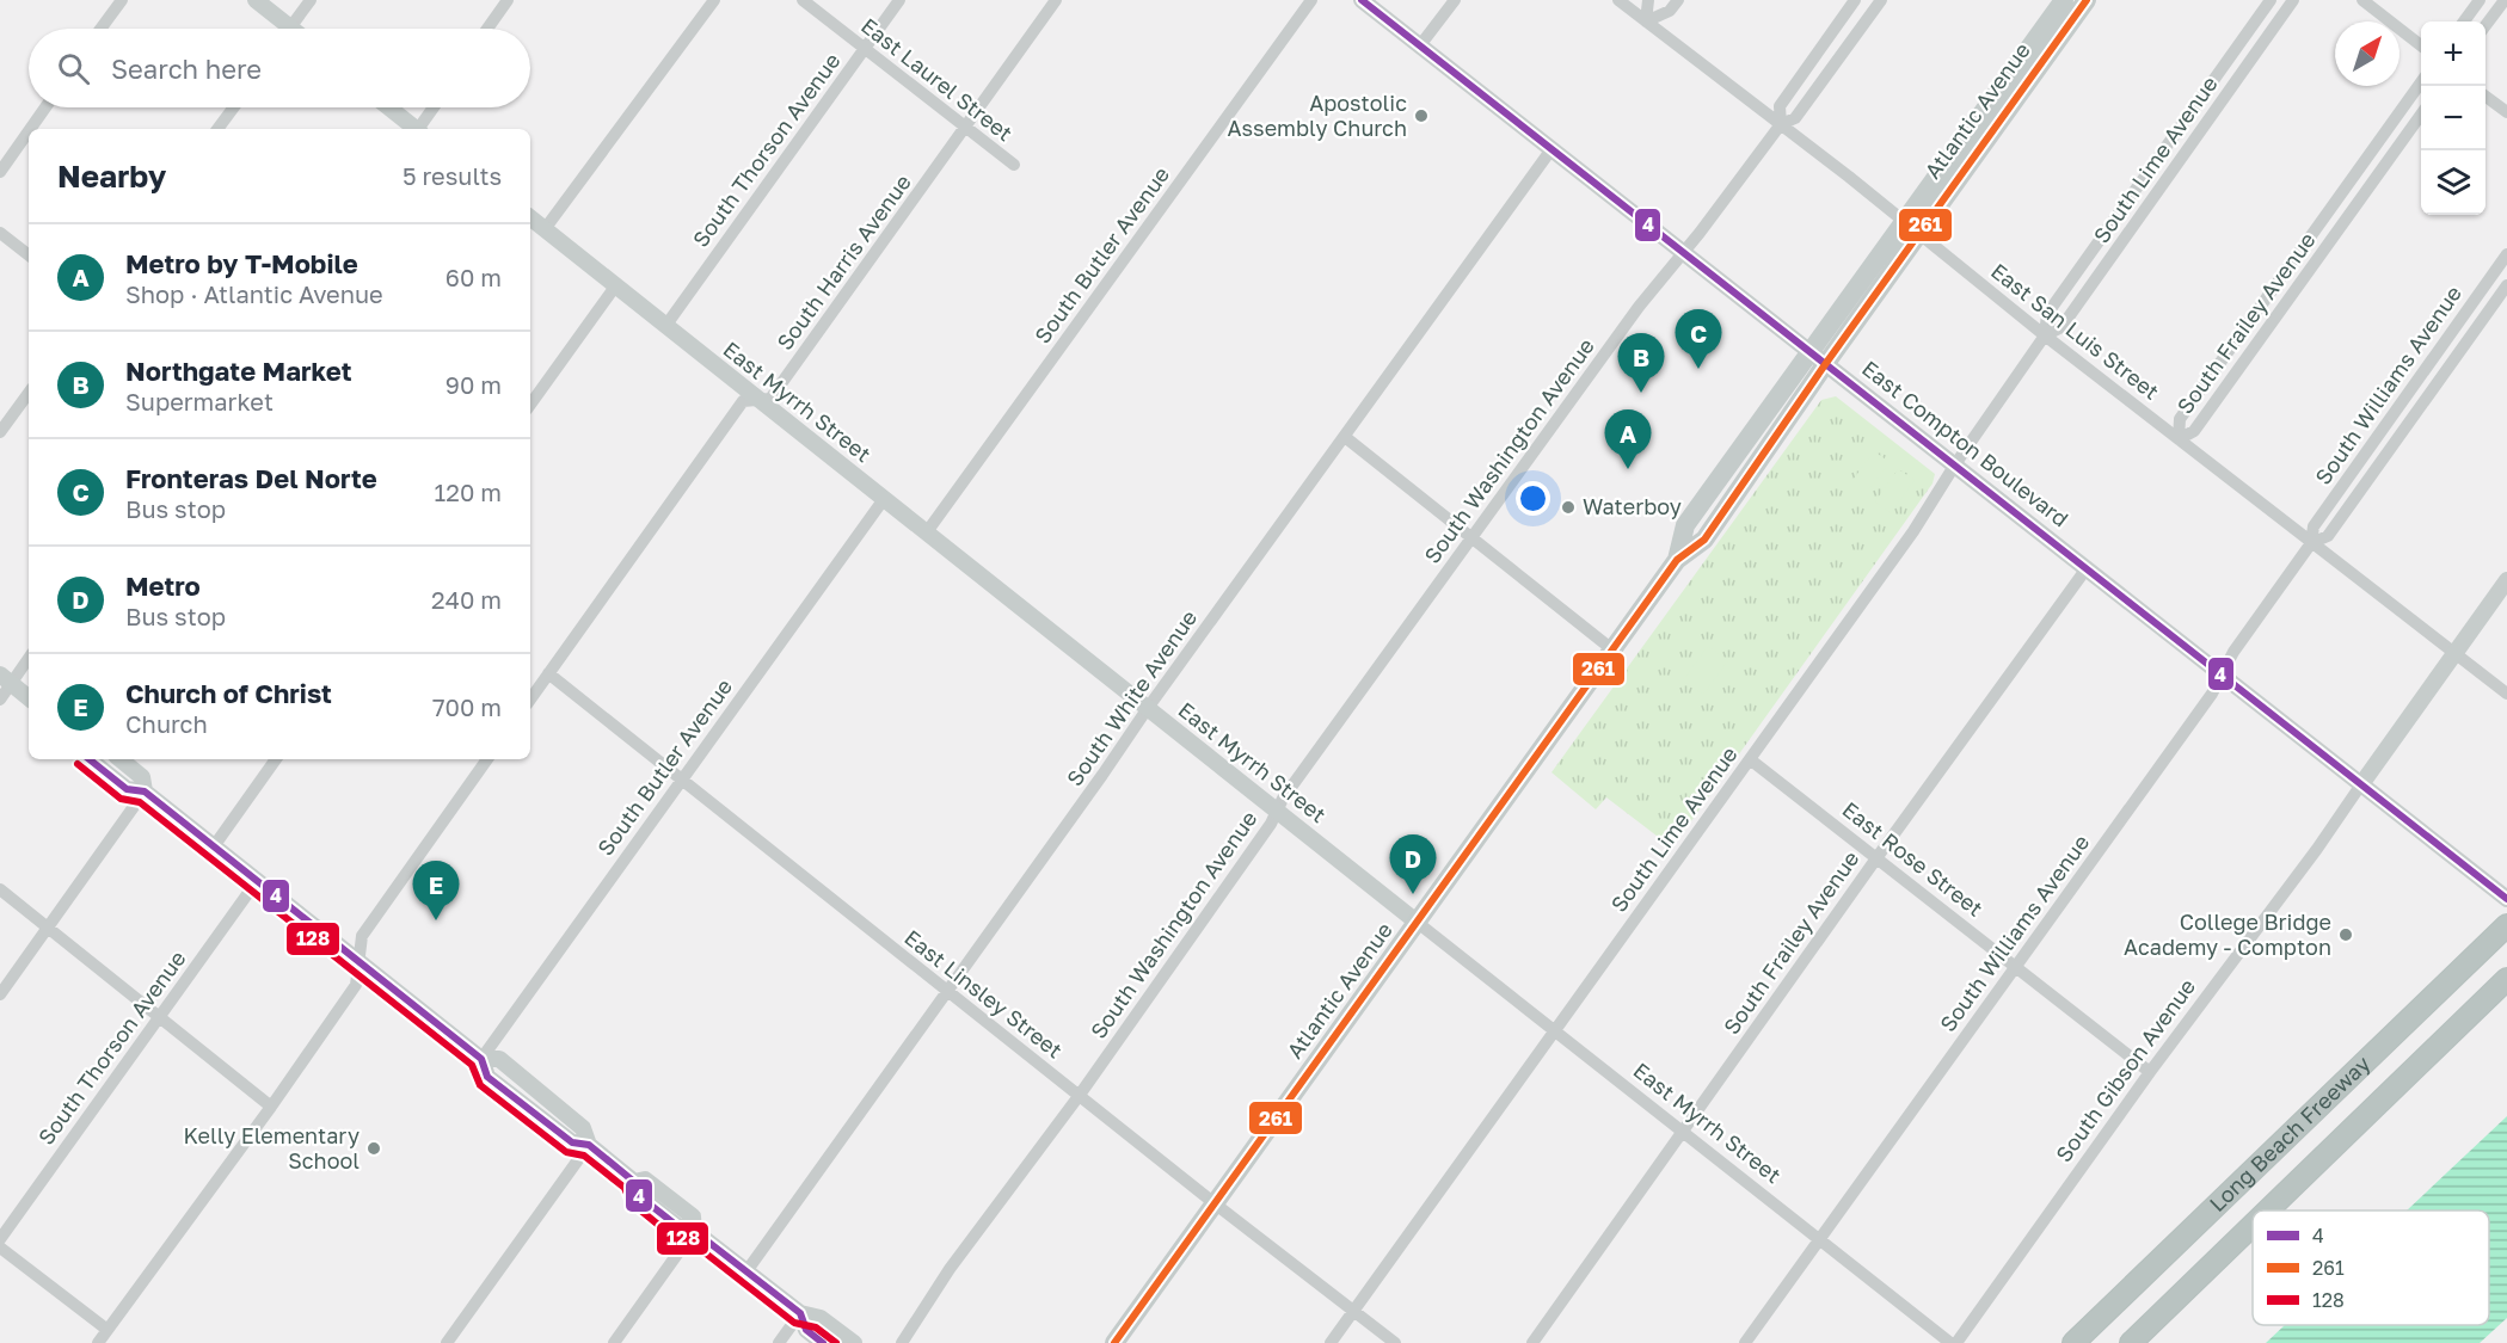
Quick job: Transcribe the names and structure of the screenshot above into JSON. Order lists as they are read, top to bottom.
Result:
{
  "streets": {
    "highway": ["Long Beach Freeway"],
    "main road": [
      "Atlantic Avenue",
      "East Myrrh Street",
      "East Compton Boulevard",
      "South Gibson Avenue"
    ],
    "street": [
      "East Laurel Street",
      "South Thorson Avenue",
      "South Lime Avenue",
      "South Butler Avenue",
      "South Harris Avenue",
      "South Frailey Avenue",
      "East San Luis Street",
      "South Williams Avenue",
      "South Washington Avenue",
      "South White Avenue",
      "East Rose Street",
      "East Linsley Street"
    ]
  },
  "crossings": [
    ["East Laurel Street", "South Thorson Avenue"],
    ["East Laurel Street", "South Harris Avenue"],
    ["Atlantic Avenue", "East San Luis Street"],
    ["Atlantic Avenue", "East Myrrh Street"],
    ["Atlantic Avenue", "East Compton Boulevard"],
    ["Atlantic Avenue", "East Linsley Street"],
    ["South Thorson Avenue", "East Myrrh Street"],
    ["South Lime Avenue", "East San Luis Street"],
    ["South Lime Avenue", "East Myrrh Street"],
    ["South Lime Avenue", "East Compton Boulevard"],
    ["South Lime Avenue", "East Rose Street"],
    ["South Lime Avenue", "East Linsley Street"],
    ["South Butler Avenue", "East Myrrh Street"],
    ["South Butler Avenue", "East Linsley Street"],
    ["South Harris Avenue", "East Myrrh Street"],
    ["South Harris Avenue", "East Linsley Street"],
    ["South Frailey Avenue", "East San Luis Street"],
    ["South Frailey Avenue", "East Myrrh Street"],
    ["South Frailey Avenue", "East Compton Boulevard"],
    ["South Frailey Avenue", "East Rose Street"],
    ["East San Luis Street", "South Williams Avenue"],
    ["East San Luis Street", "South Washington Avenue"],
    ["East San Luis Street", "South Gibson Avenue"],
    ["South Williams Avenue", "East Myrrh Street"],
    ["South Williams Avenue", "East Compton Boulevard"],
    ["South Williams Avenue", "East Rose Street"],
    ["East Myrrh Street", "South Washington Avenue"],
    ["East Myrrh Street", "South White Avenue"],
    ["East Compton Boulevard", "South Washington Avenue"],
    ["East Compton Boulevard", "South White Avenue"],
    ["East Compton Boulevard", "South Gibson Avenue"],
    ["South Washington Avenue", "East Linsley Street"],
    ["South White Avenue", "East Linsley Street"],
    ["East Rose Street", "South Gibson Avenue"]
  ],
  "places": [
    "Apostolic Assembly Church",
    "Waterboy",
    "College Bridge Academy - Compton",
    "Kelly Elementary School"
  ],
  "lines": ["transit line 4", "transit line 261", "transit line 128"],
  "legend": ["4", "261", "128"],
  "north": "top right",
  "page": {
    "map_buttons": ["+", "−"],
    "search": "Search here",
    "heading": ["Nearby", "5 results"],
    "list": [
      {
        "mark": "A",
        "name": "Metro by T-Mobile",
        "note": "Shop · Atlantic Avenue",
        "value": "60 m"
      },
      {
        "mark": "B",
        "name": "Northgate Market",
        "note": "Supermarket",
        "value": "90 m"
      },
      {
        "mark": "C",
        "name": "Fronteras Del Norte",
        "note": "Bus stop",
        "value": "120 m"
      },
      {
        "mark": "D",
        "name": "Metro",
        "note": "Bus stop",
        "value": "240 m"
      },
      {
        "mark": "E",
        "name": "Church of Christ",
        "note": "Church",
        "value": "700 m"
      }
    ],
    "pins": [
      "C",
      "B",
      "A",
      "D",
      "E"
    ]
  }
}
